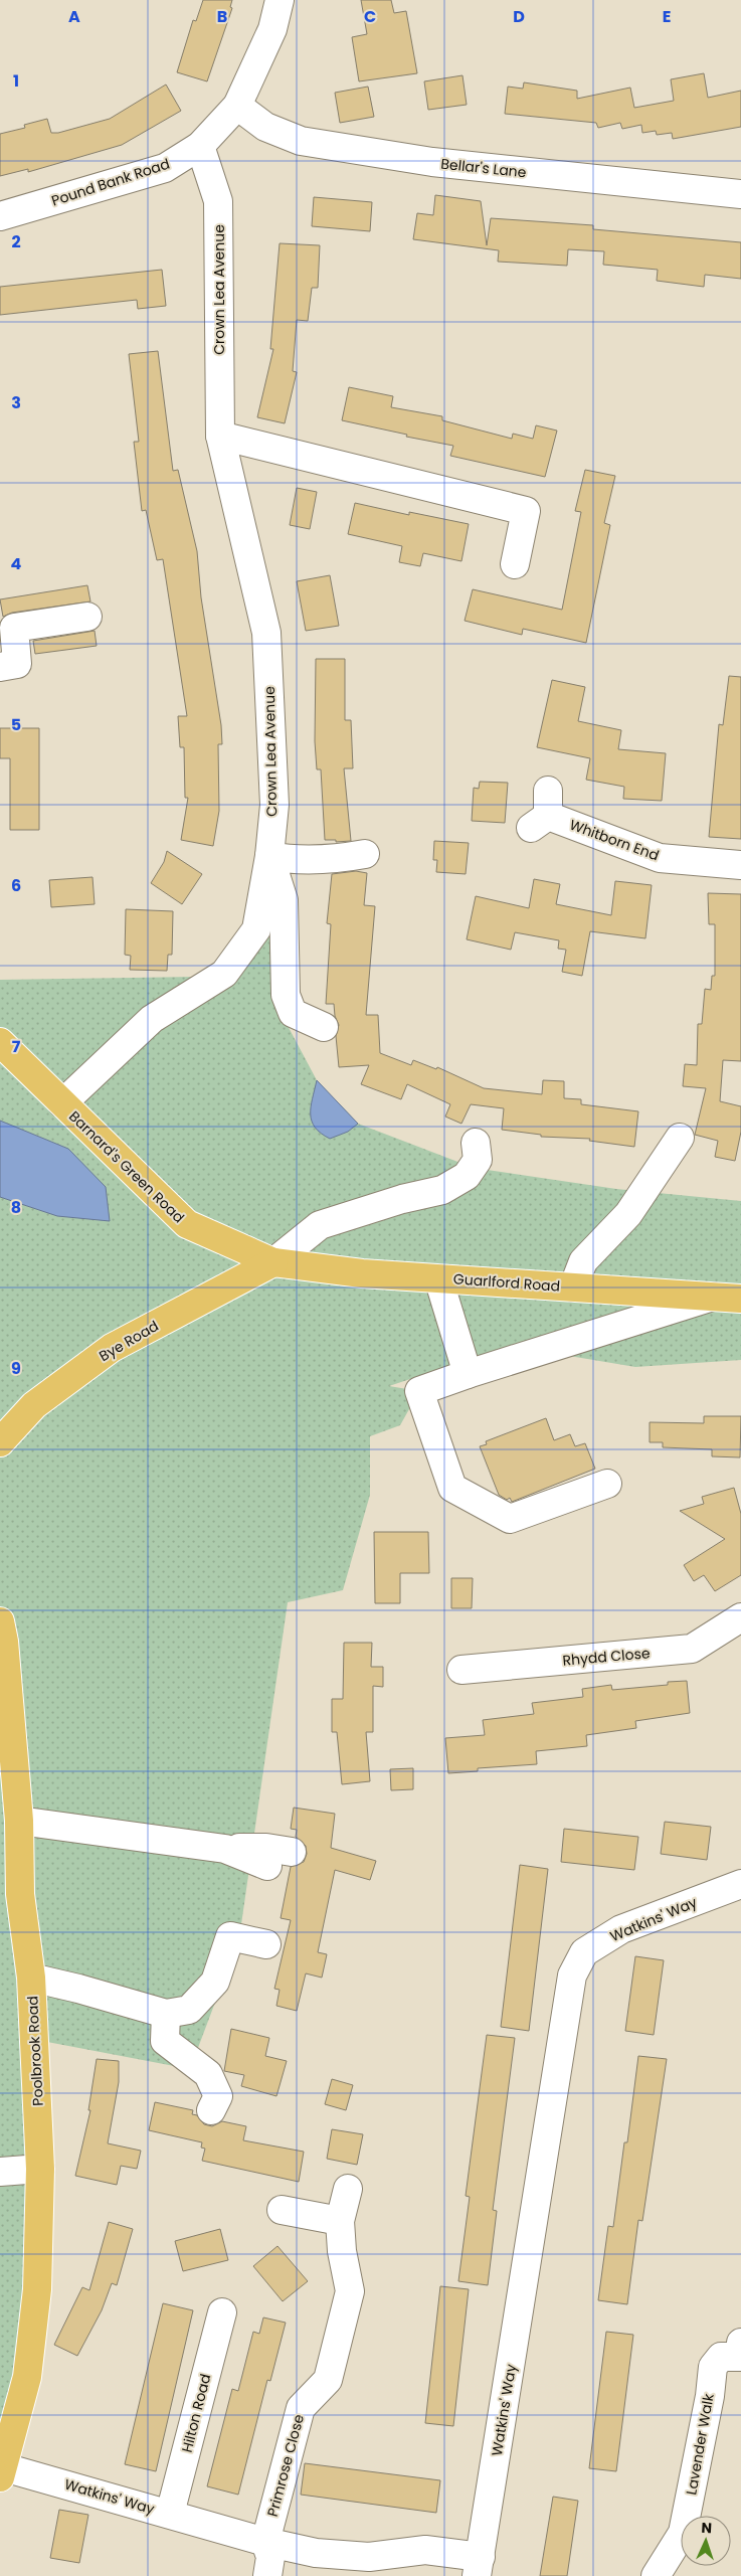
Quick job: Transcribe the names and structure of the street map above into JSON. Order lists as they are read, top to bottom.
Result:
{
  "streets": {
    "main road": [
      "Barnard's Green Road",
      "Guarlford Road",
      "Bye Road",
      "Poolbrook Road"
    ],
    "street": [
      "Bellar's Lane",
      "Pound Bank Road",
      "Crown Lea Avenue",
      "Whitborn End",
      "Rhydd Close",
      "Watkins' Way",
      "Hilton Road",
      "Lavender Walk",
      "Primrose Close"
    ]
  },
  "crossings": [
    ["Bellar's Lane", "Pound Bank Road"],
    ["Pound Bank Road", "Crown Lea Avenue"],
    ["Crown Lea Avenue", "Barnard's Green Road"],
    ["Barnard's Green Road", "Guarlford Road"],
    ["Barnard's Green Road", "Bye Road"],
    ["Guarlford Road", "Bye Road"],
    ["Watkins' Way", "Poolbrook Road"],
    ["Watkins' Way", "Hilton Road"],
    ["Watkins' Way", "Primrose Close"]
  ],
  "north": "top",
  "grid": {
    "columns": [
      "A",
      "B",
      "C",
      "D",
      "E"
    ],
    "rows": [
      "1",
      "2",
      "3",
      "4",
      "5",
      "6",
      "7",
      "8",
      "9"
    ]
  }
}
